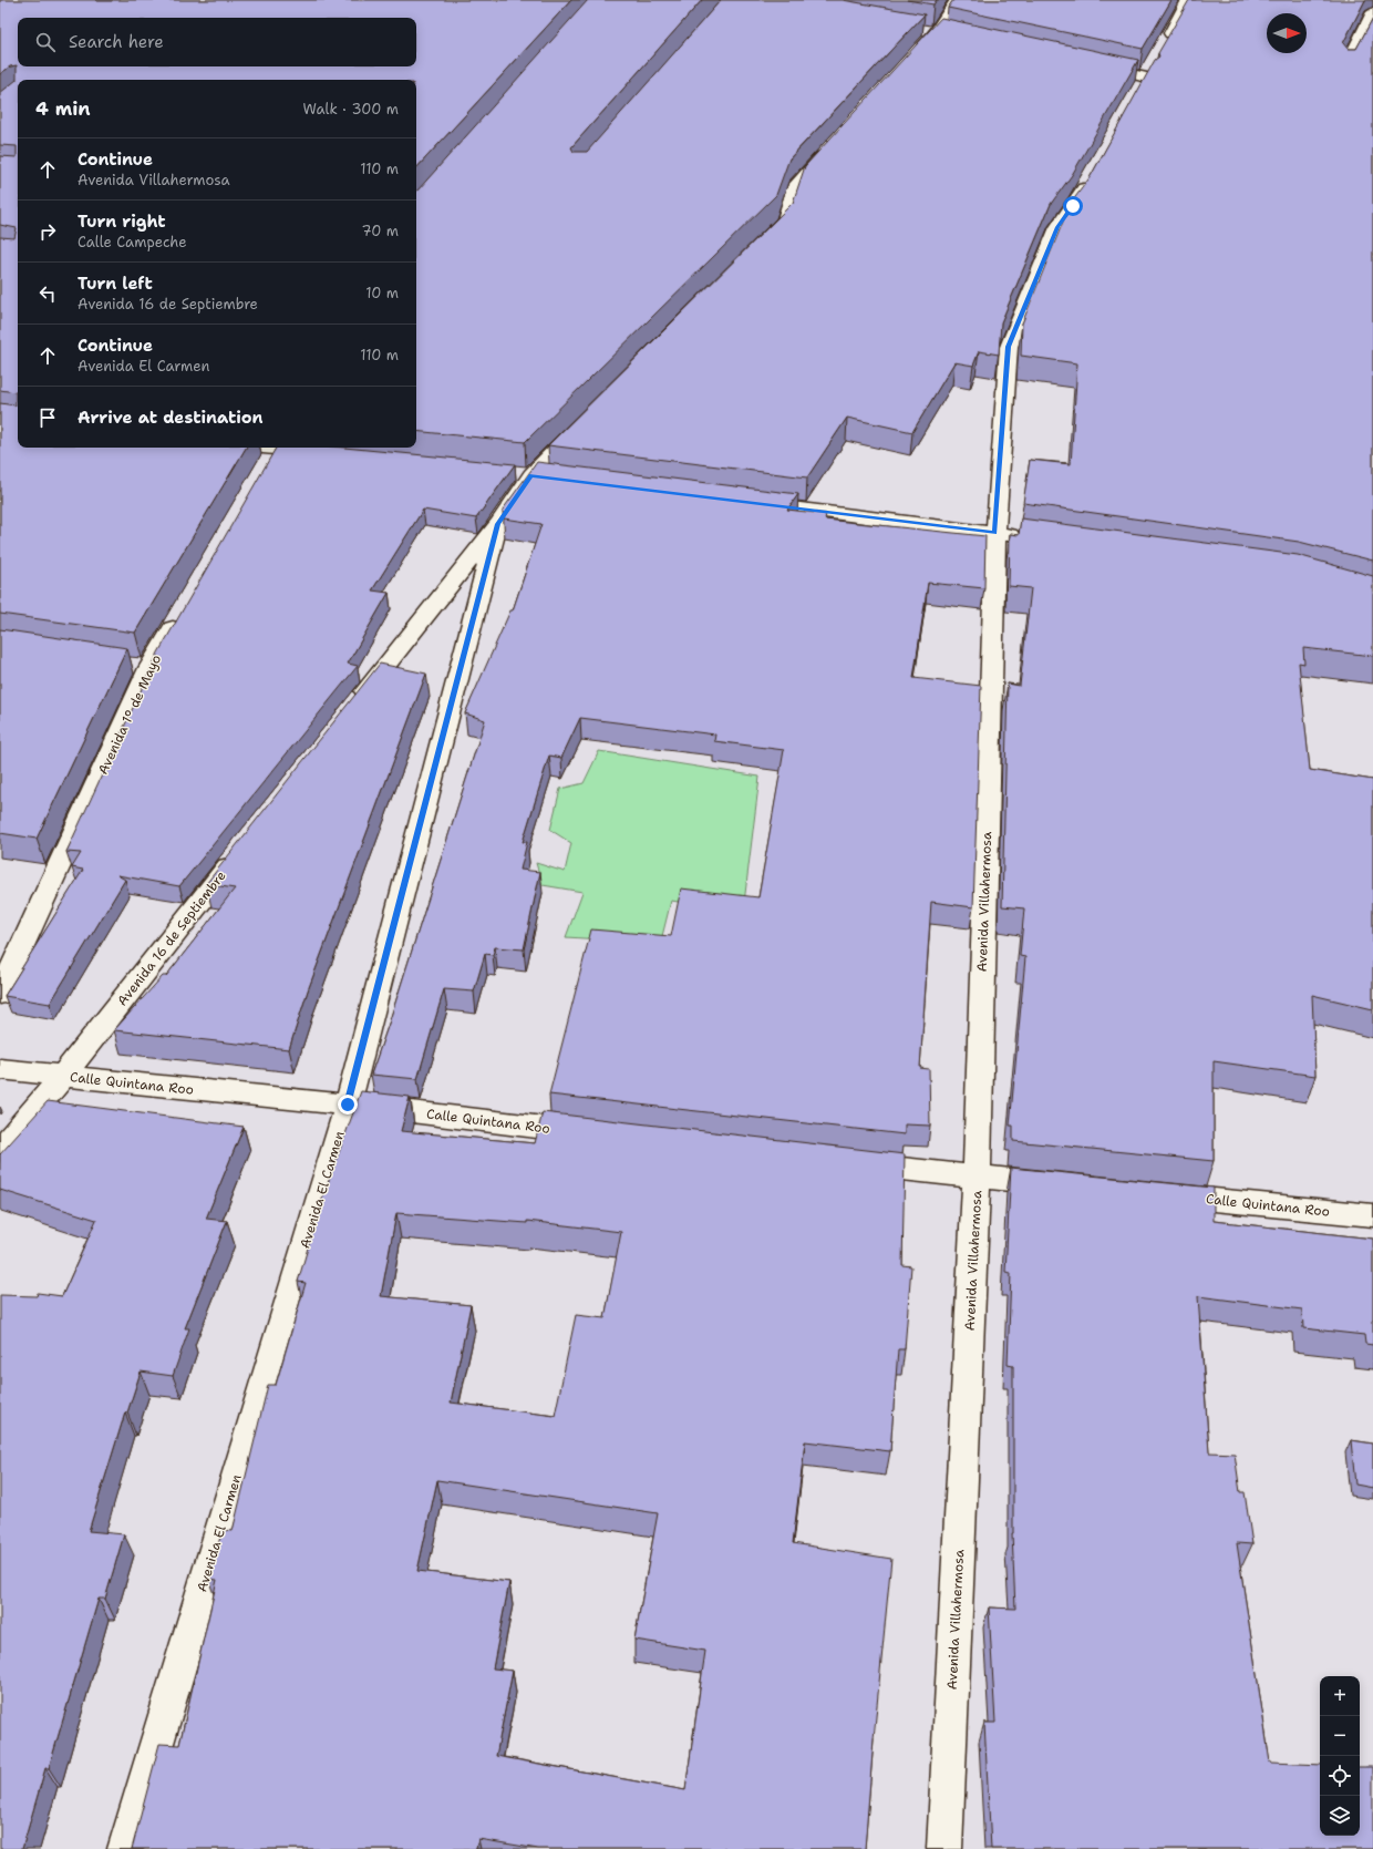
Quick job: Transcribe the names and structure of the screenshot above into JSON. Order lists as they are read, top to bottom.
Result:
{
  "streets": {
    "street": [
      "Avenida 1º de Mayo",
      "Avenida Villahermosa",
      "Avenida 16 de Septiembre",
      "Calle Quintana Roo",
      "Avenida El Carmen"
    ]
  },
  "crossings": [
    ["Avenida 16 de Septiembre", "Calle Quintana Roo"],
    ["Calle Quintana Roo", "Avenida El Carmen"]
  ],
  "north": "right",
  "page": {
    "search": "Search here",
    "heading": ["4 min", "Walk · 300 m"],
    "list": [
      ["Continue", "Avenida Villahermosa", "110 m"],
      ["Turn right", "Calle Campeche", "70 m"],
      ["Turn left", "Avenida 16 de Septiembre", "10 m"],
      ["Continue", "Avenida El Carmen", "110 m"],
      "Arrive at destination"
    ],
    "map_buttons": ["+", "−"]
  }
}
